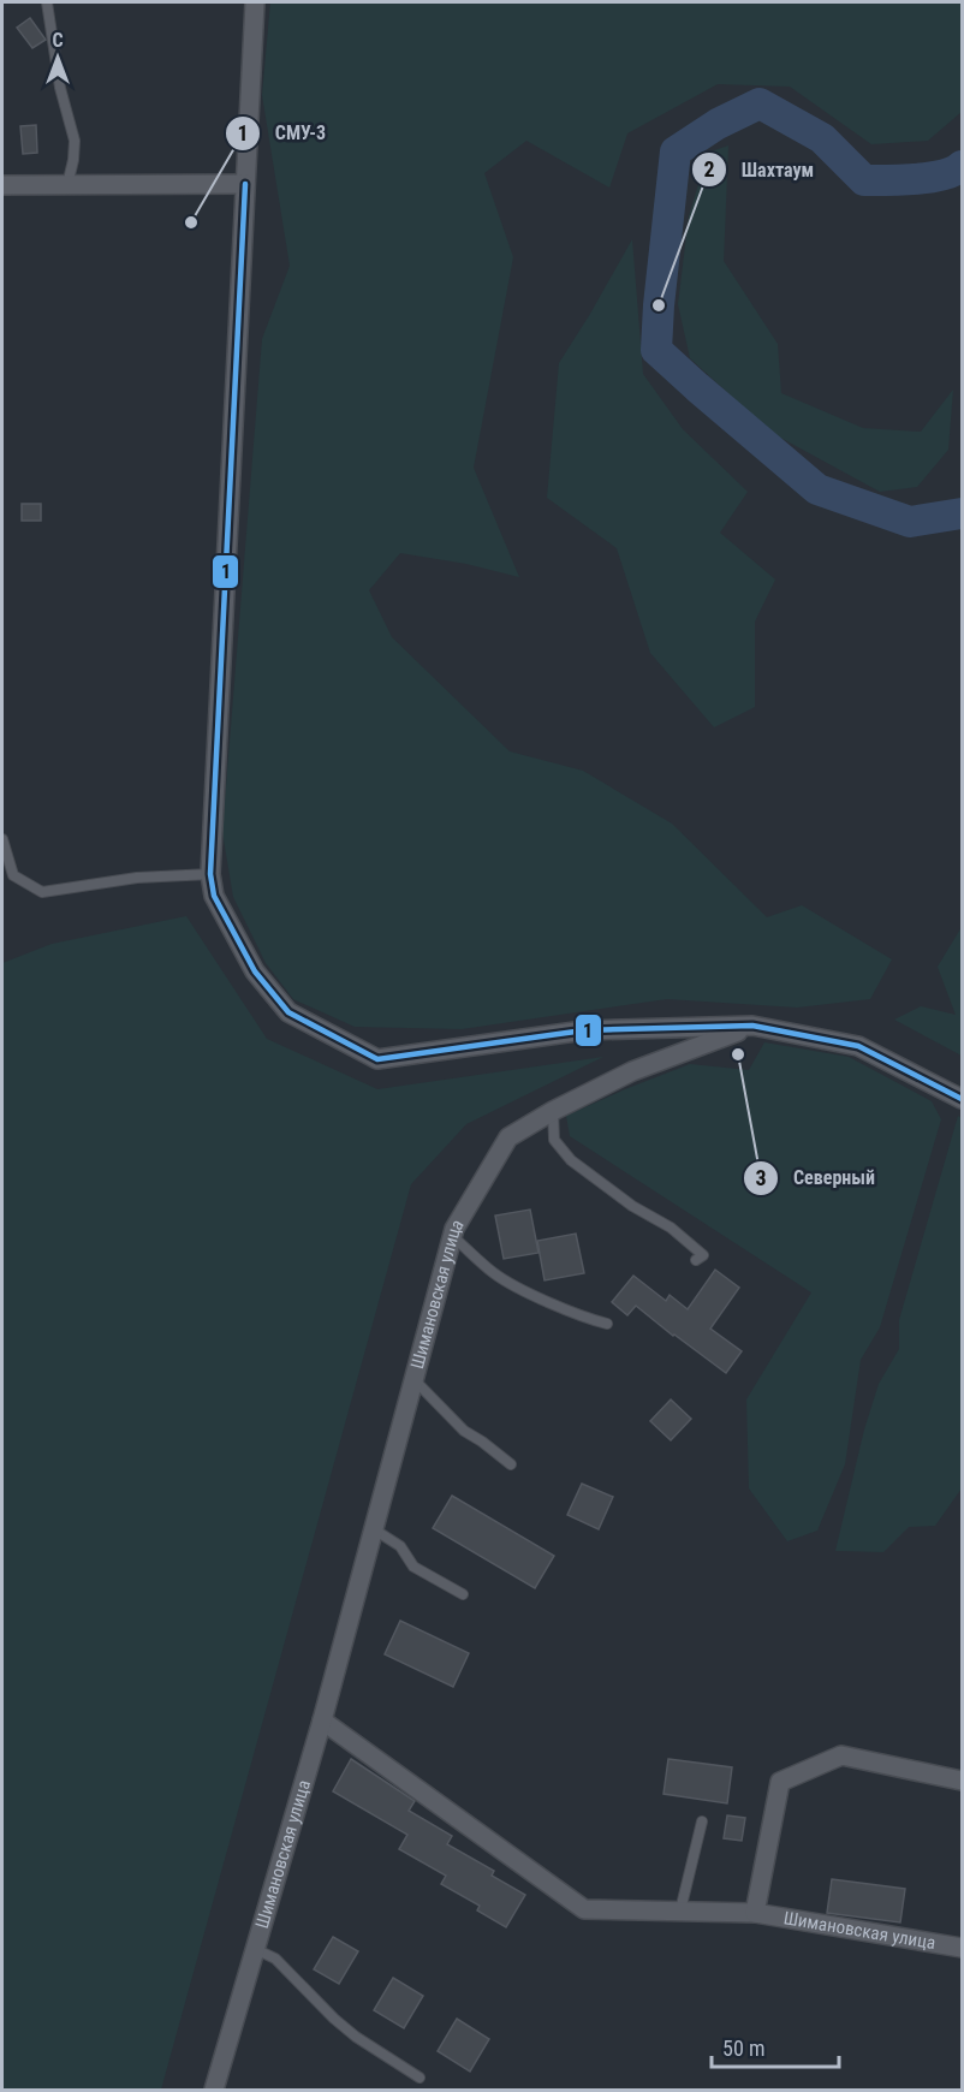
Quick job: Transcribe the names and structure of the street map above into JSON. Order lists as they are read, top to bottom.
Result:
{
  "streets": {
    "street": ["Шимановская улица"]
  },
  "places": ["СМУ-3", "Шахтаум", "Северный"],
  "lines": ["transit line 1"],
  "scale_bar": "50 m",
  "north": "top"
}
